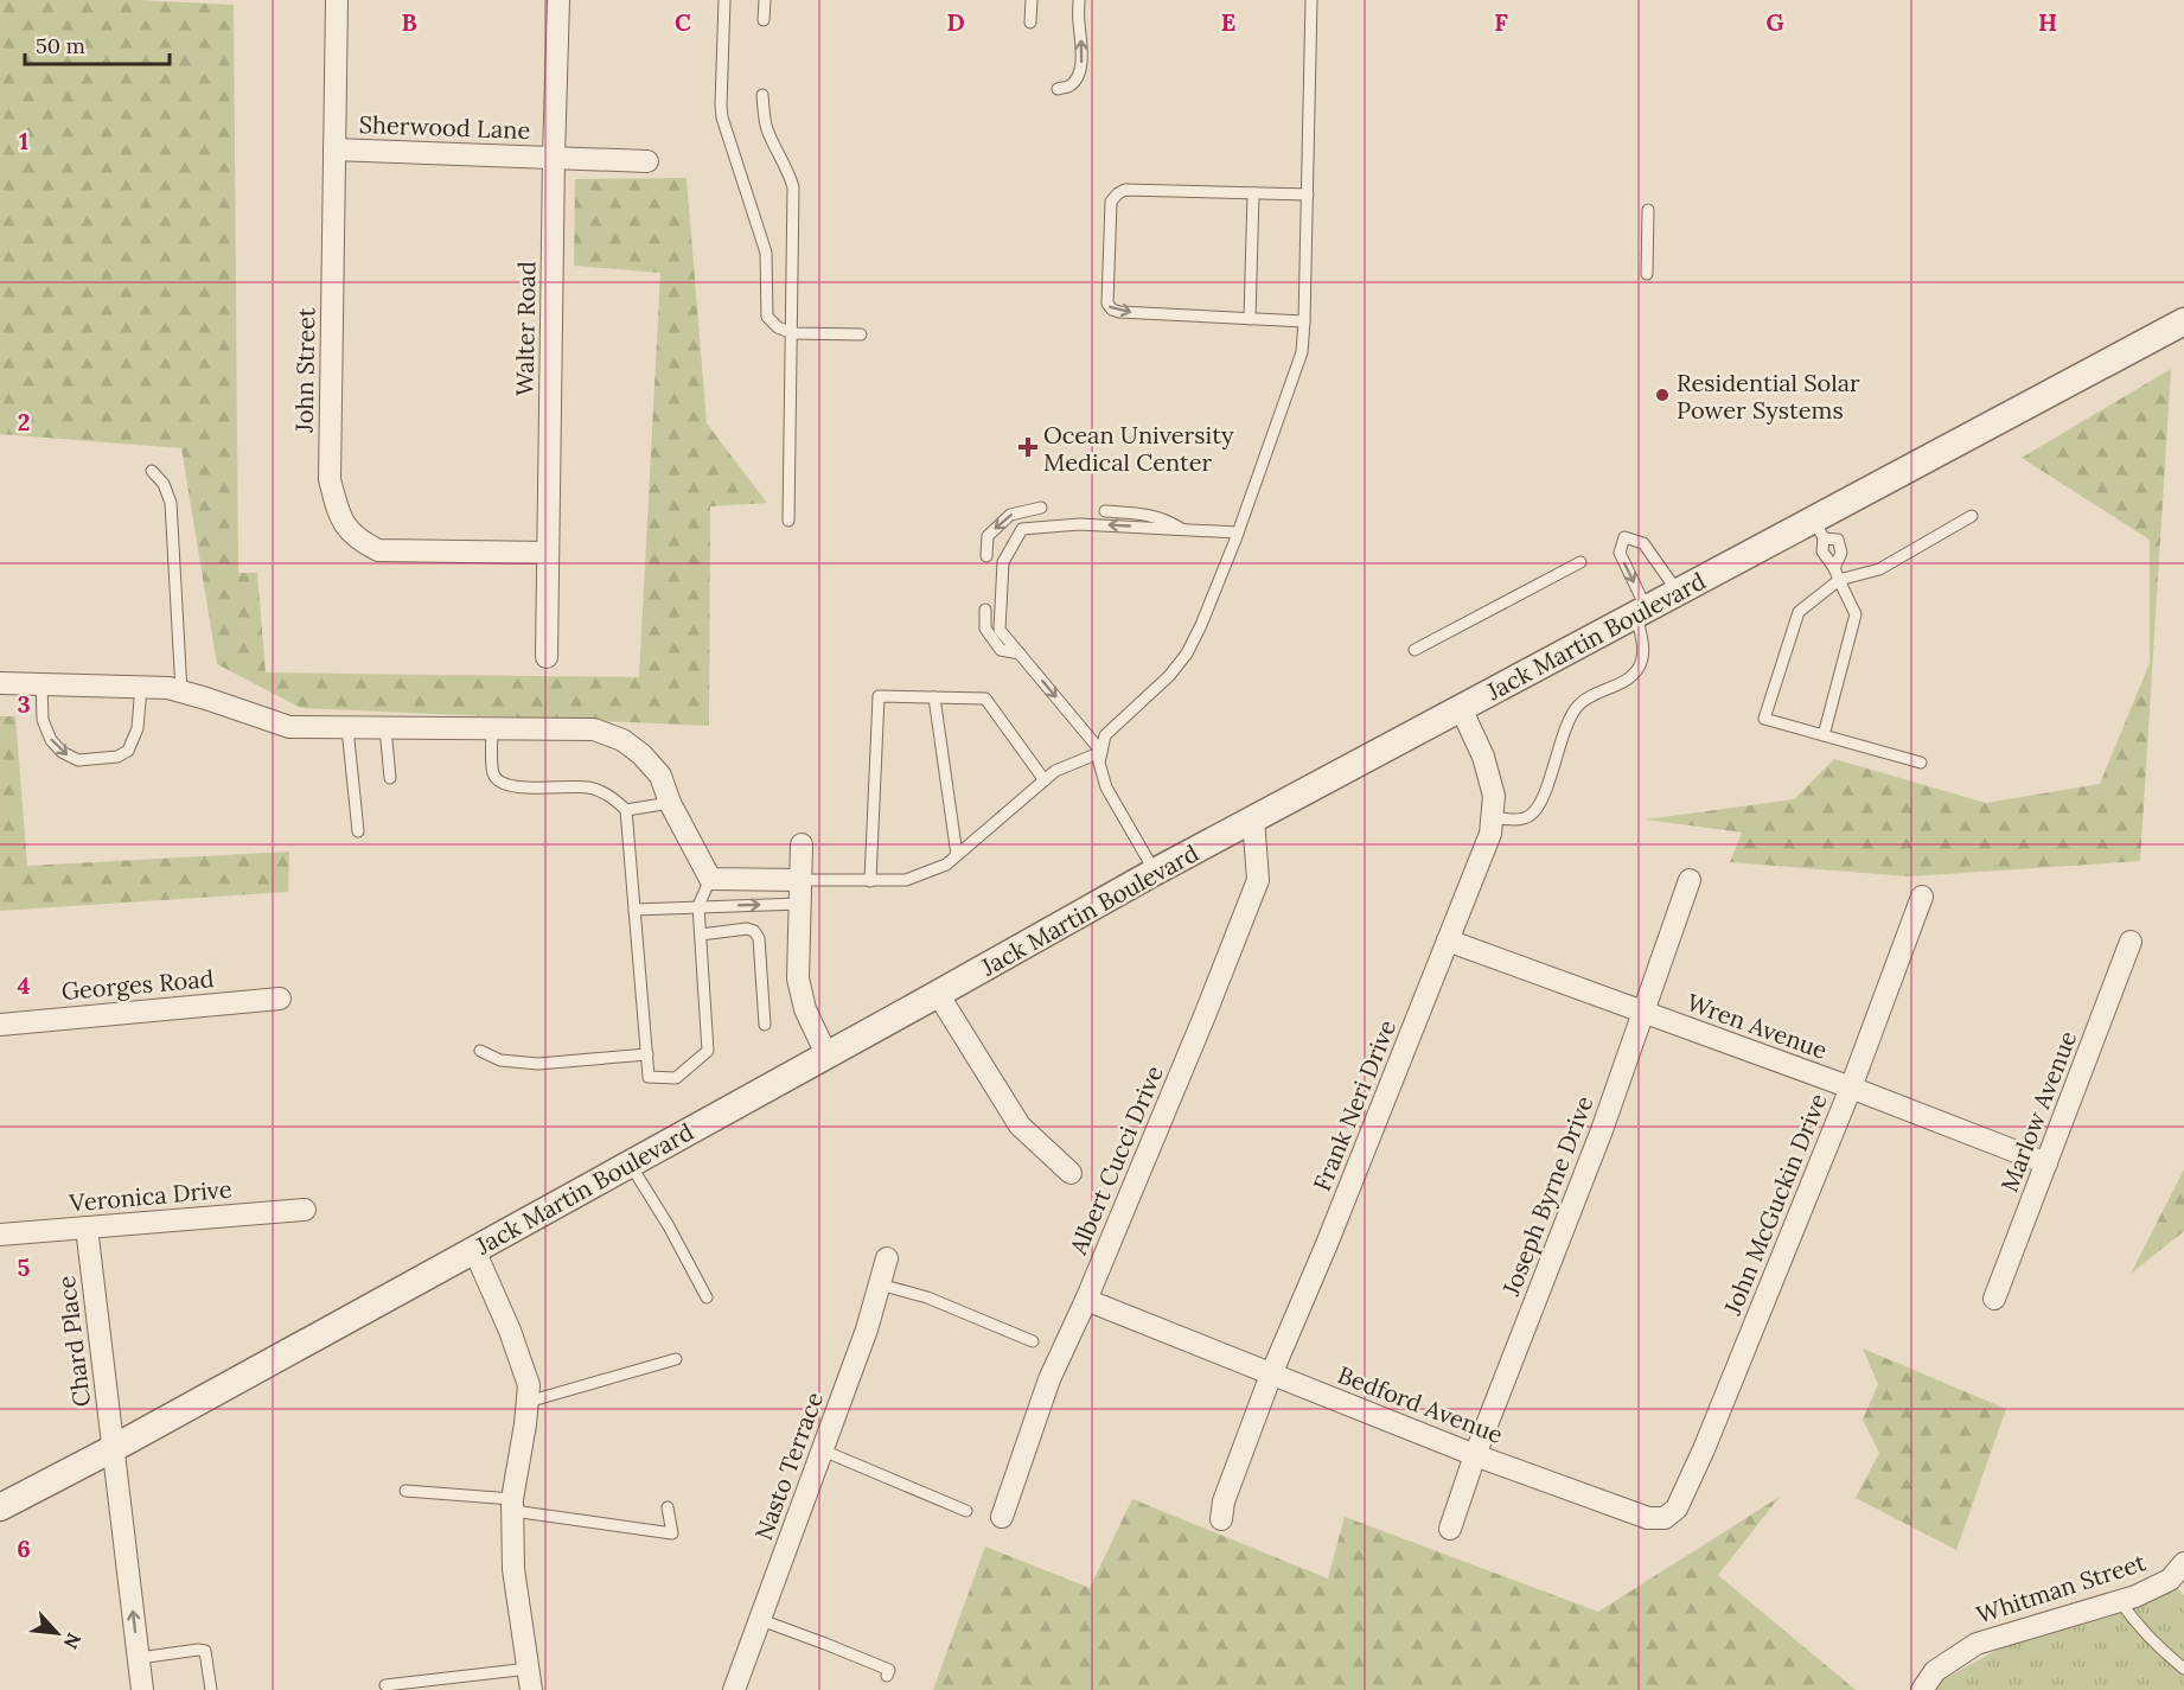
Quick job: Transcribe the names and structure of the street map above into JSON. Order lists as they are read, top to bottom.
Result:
{
  "streets": {
    "street": [
      "Sherwood Lane",
      "Walter Road",
      "John Street",
      "Jack Martin Boulevard",
      "Georges Road",
      "Wren Avenue",
      "Frank Neri Drive",
      "Marlow Avenue",
      "Albert Cucci Drive",
      "Veronica Drive",
      "Joseph Byrne Drive",
      "John McGuckin Drive",
      "Chard Place",
      "Bedford Avenue",
      "Nasto Terrace",
      "Whitman Street"
    ]
  },
  "crossings": [
    ["Sherwood Lane", "Walter Road"],
    ["Sherwood Lane", "John Street"],
    ["Walter Road", "John Street"],
    ["Jack Martin Boulevard", "Frank Neri Drive"],
    ["Jack Martin Boulevard", "Albert Cucci Drive"],
    ["Jack Martin Boulevard", "Chard Place"],
    ["Wren Avenue", "Frank Neri Drive"],
    ["Wren Avenue", "Marlow Avenue"],
    ["Wren Avenue", "Joseph Byrne Drive"],
    ["Wren Avenue", "John McGuckin Drive"],
    ["Frank Neri Drive", "Bedford Avenue"],
    ["Albert Cucci Drive", "Bedford Avenue"],
    ["Veronica Drive", "Chard Place"],
    ["Joseph Byrne Drive", "Bedford Avenue"],
    ["John McGuckin Drive", "Bedford Avenue"]
  ],
  "one_way": ["Chard Place"],
  "places": {
    "other": ["Residential Solar Power Systems"],
    "health": ["Ocean University Medical Center"]
  },
  "scale_bar": "50 m",
  "north": "bottom right",
  "grid": {
    "columns": [
      "B",
      "C",
      "D",
      "E",
      "F",
      "G",
      "H"
    ],
    "rows": [
      "1",
      "2",
      "3",
      "4",
      "5",
      "6"
    ]
  }
}
